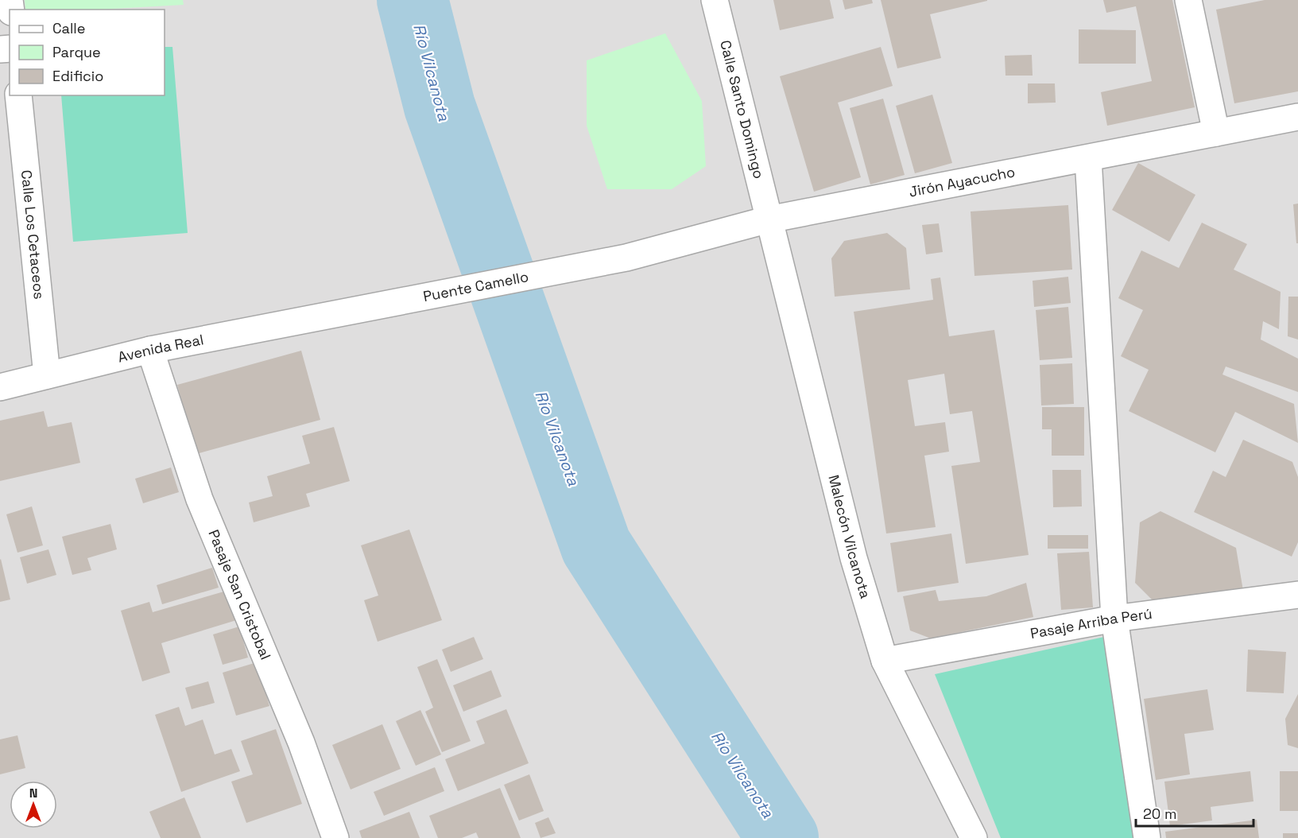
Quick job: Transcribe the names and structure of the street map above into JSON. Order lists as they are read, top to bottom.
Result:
{
  "streets": {
    "street": [
      "Calle Santo Domingo",
      "Jirón Ayacucho",
      "Calle Los Cetaceos",
      "Puente Camello",
      "Avenida Real",
      "Malecón Vilcanota",
      "Pasaje San Cristobal",
      "Pasaje Arriba Perú"
    ]
  },
  "crossings": [
    ["Calle Santo Domingo", "Jirón Ayacucho"],
    ["Calle Santo Domingo", "Malecón Vilcanota"],
    ["Jirón Ayacucho", "Puente Camello"],
    ["Jirón Ayacucho", "Malecón Vilcanota"],
    ["Calle Los Cetaceos", "Avenida Real"],
    ["Puente Camello", "Avenida Real"],
    ["Avenida Real", "Pasaje San Cristobal"],
    ["Malecón Vilcanota", "Pasaje Arriba Perú"]
  ],
  "water": ["Río Vilcanota"],
  "legend": ["Calle", "Parque", "Edificio"],
  "scale_bar": "20 m",
  "north": "top"
}
